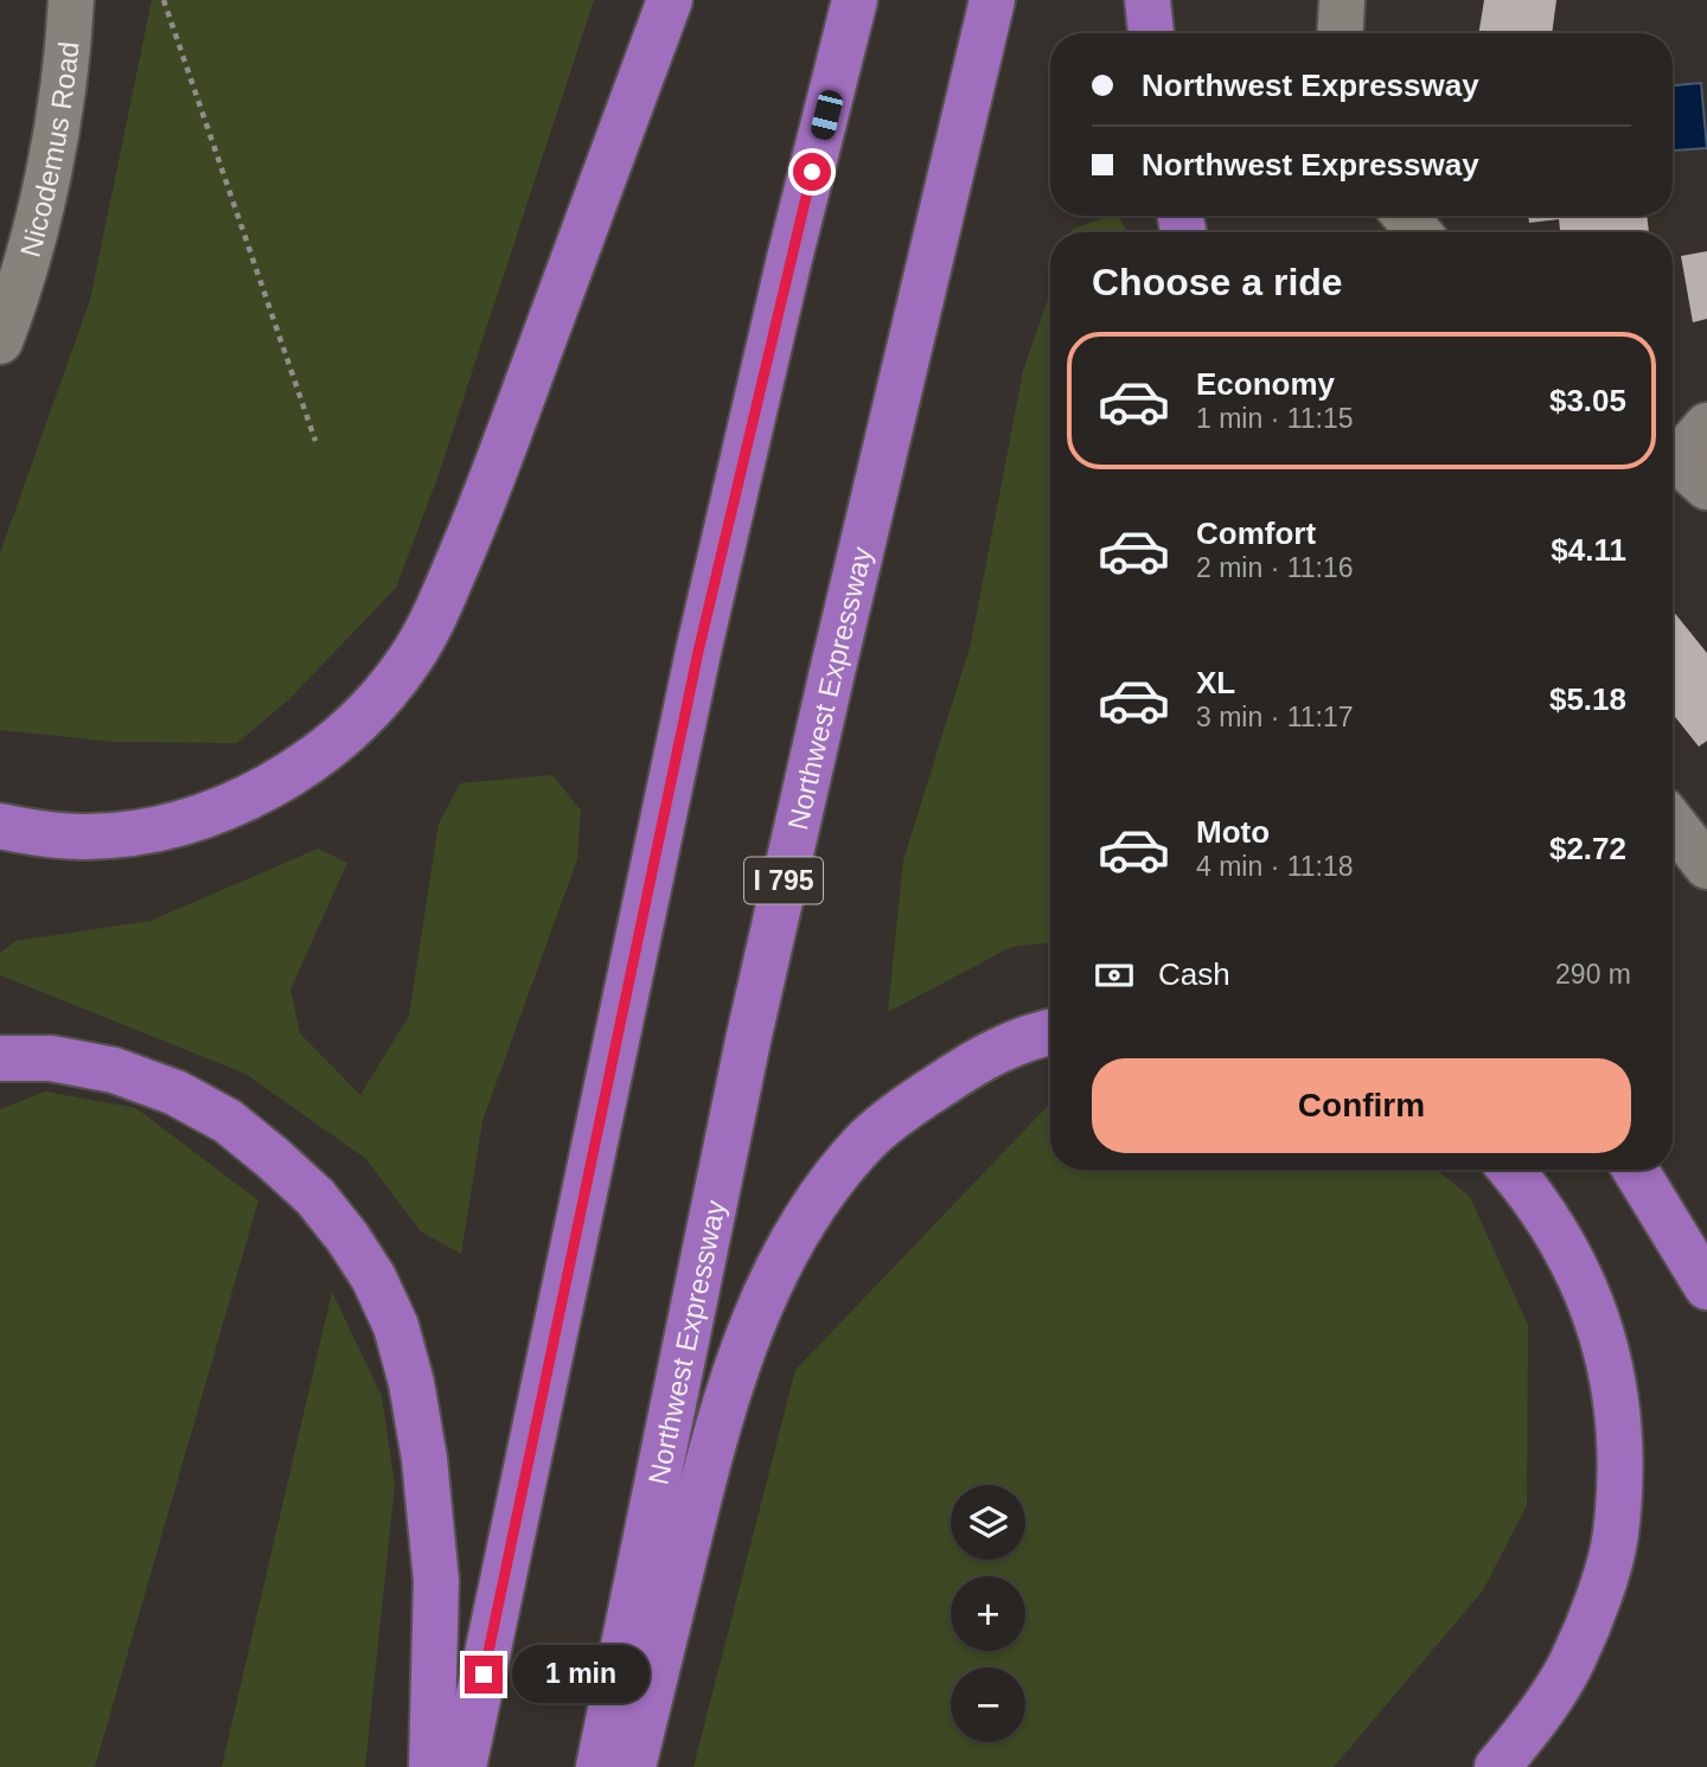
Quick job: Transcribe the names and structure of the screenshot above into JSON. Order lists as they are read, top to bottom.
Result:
{
  "streets": {
    "highway": ["Northwest Expressway", "I 795"],
    "street": ["Nicodemus Road"]
  },
  "page": {
    "banner": ["Northwest Expressway", "Northwest Expressway"],
    "heading": "Choose a ride",
    "list": [
      {
        "name": "Economy",
        "note": "1 min · 11:15",
        "value": "$3.05"
      },
      {
        "name": "Comfort",
        "note": "2 min · 11:16",
        "value": "$4.11"
      },
      {
        "name": "XL",
        "note": "3 min · 11:17",
        "value": "$5.18"
      },
      {
        "name": "Moto",
        "note": "4 min · 11:18",
        "value": "$2.72"
      }
    ],
    "pay": ["Cash", "290 m"],
    "buttons": "Confirm",
    "map_buttons": ["+", "−"],
    "bubble": "1 min"
  }
}
